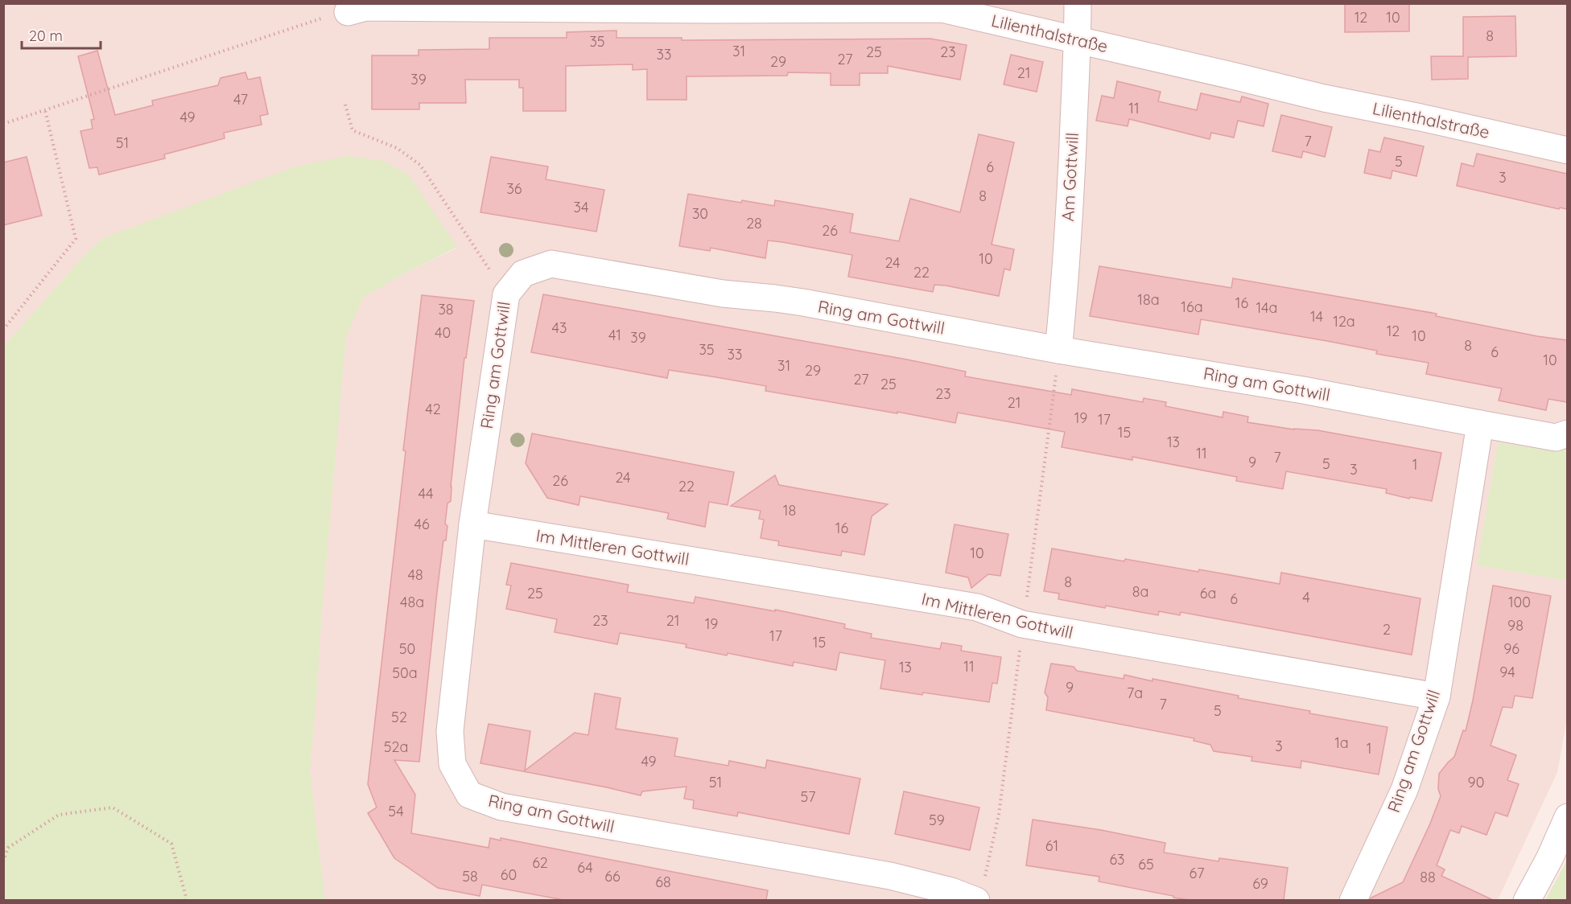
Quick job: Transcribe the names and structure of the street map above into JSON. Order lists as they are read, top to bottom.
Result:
{
  "streets": {
    "street": [
      "Lilienthalstraße",
      "Am Gottwill",
      "Ring am Gottwill",
      "Im Mittleren Gottwill"
    ]
  },
  "crossings": [
    ["Lilienthalstraße", "Am Gottwill"],
    ["Am Gottwill", "Ring am Gottwill"],
    ["Ring am Gottwill", "Im Mittleren Gottwill"]
  ],
  "house_numbers": [
    "12",
    "10",
    "8",
    "35",
    "31",
    "25",
    "23",
    "33",
    "27",
    "29",
    "21",
    "39",
    "47",
    "11",
    "49",
    "7",
    "51",
    "5",
    "6",
    "3",
    "36",
    "8",
    "34",
    "30",
    "28",
    "26",
    "10",
    "24",
    "22",
    "18a",
    "16",
    "16a",
    "14a",
    "38",
    "14",
    "12a",
    "43",
    "12",
    "40",
    "41",
    "10",
    "39",
    "8",
    "35",
    "6",
    "33",
    "10",
    "31",
    "29",
    "27",
    "25",
    "23",
    "21",
    "42",
    "19",
    "17",
    "15",
    "13",
    "11",
    "7",
    "9",
    "5",
    "1",
    "3",
    "24",
    "26",
    "22",
    "44",
    "18",
    "46",
    "16",
    "10",
    "48",
    "8",
    "8a",
    "25",
    "6a",
    "4",
    "6",
    "48a",
    "100",
    "23",
    "21",
    "19",
    "98",
    "2",
    "17",
    "15",
    "50",
    "96",
    "11",
    "13",
    "94",
    "50a",
    "9",
    "7a",
    "7",
    "5",
    "52",
    "1a",
    "3",
    "52a",
    "1",
    "49",
    "51",
    "90",
    "57",
    "54",
    "59",
    "61",
    "63",
    "62",
    "65",
    "64",
    "67",
    "60",
    "58",
    "66",
    "88",
    "68",
    "69"
  ],
  "scale_bar": "20 m"
}
